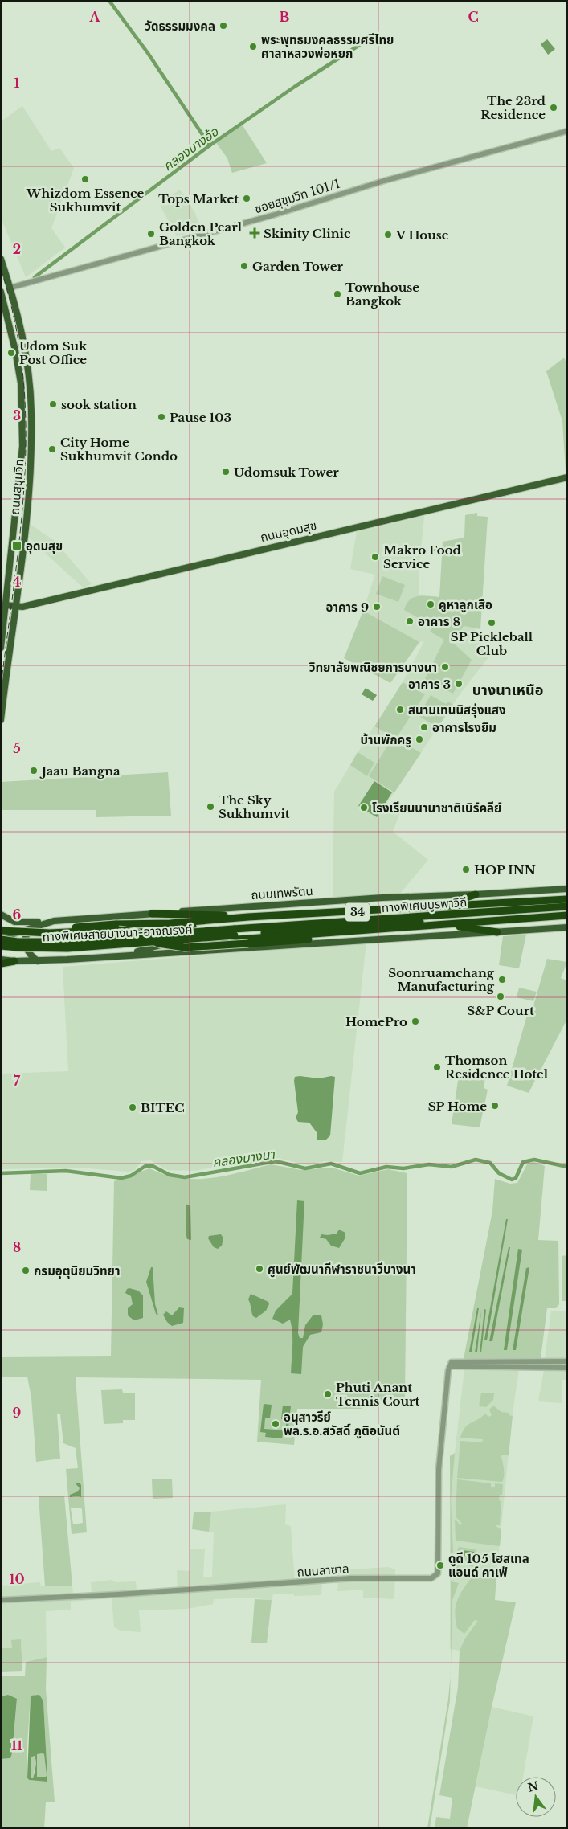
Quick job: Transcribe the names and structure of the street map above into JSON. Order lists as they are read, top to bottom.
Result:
{
  "streets": {
    "highway": [
      "ถนนเทพรัตน",
      "ทางพิเศษบูรพาวิถี",
      "34",
      "ทางพิเศษสายบางนา-อาจณรงค์"
    ],
    "main road": ["ถนนสุขุมวิท", "ถนนอุดมสุข"],
    "street": ["ซอยสุขุมวิท 101/1", "ถนนลาซาล"]
  },
  "crossings": [
    ["ซอยสุขุมวิท 101/1", "ถนนสุขุมวิท"],
    ["ถนนสุขุมวิท", "ถนนอุดมสุข"],
    ["ถนนเทพรัตน", "ทางพิเศษสายบางนา-อาจณรงค์"],
    ["ทางพิเศษบูรพาวิถี", "ทางพิเศษสายบางนา-อาจณรงค์"]
  ],
  "districts": ["บางนาเหนือ"],
  "water": ["คลองบางอ้อ", "คลองบางนา"],
  "places": {
    "other": [
      "วัดธรรมมงคล",
      "พระพุทธมงคลธรรมศรีไทย ศาลาหลวงพ่อหยก",
      "The 23rd Residence",
      "Whizdom Essence Sukhumvit",
      "Tops Market",
      "Golden Pearl Bangkok",
      "V House",
      "Garden Tower",
      "Townhouse Bangkok",
      "Udom Suk Post Office",
      "sook station",
      "Pause 103",
      "City Home Sukhumvit Condo",
      "Udomsuk Tower",
      "Makro Food Service",
      "คูหาลูกเสือ",
      "อาคาร 9",
      "อาคาร 8",
      "SP Pickleball Club",
      "วิทยาลัยพณิชยการบางนา",
      "อาคาร 3",
      "สนามเทนนิสรุ่งแสง",
      "อาคารโรงยิม",
      "บ้านพักครู",
      "Jaau Bangna",
      "The Sky Sukhumvit",
      "โรงเรียนนานาชาติเบิร์คลีย์",
      "HOP INN",
      "Soonruamchang Manufacturing",
      "S&P Court",
      "HomePro",
      "Thomson Residence Hotel",
      "SP Home",
      "BITEC",
      "ศูนย์พัฒนากีฬาราชนาวีบางนา",
      "กรมอุตุนิยมวิทยา",
      "Phuti Anant Tennis Court",
      "อนุสาวรีย์ พล.ร.อ.สวัสดิ์ ภูติอนันต์",
      "ดูดี 105 โฮสเทล แอนด์ คาเฟ่"
    ],
    "health": ["Skinity Clinic"],
    "transit": ["อุดมสุข"]
  },
  "north": "top",
  "grid": {
    "columns": ["A", "B", "C"],
    "rows": [
      "1",
      "2",
      "3",
      "4",
      "5",
      "6",
      "7",
      "8",
      "9",
      "10",
      "11"
    ]
  }
}
